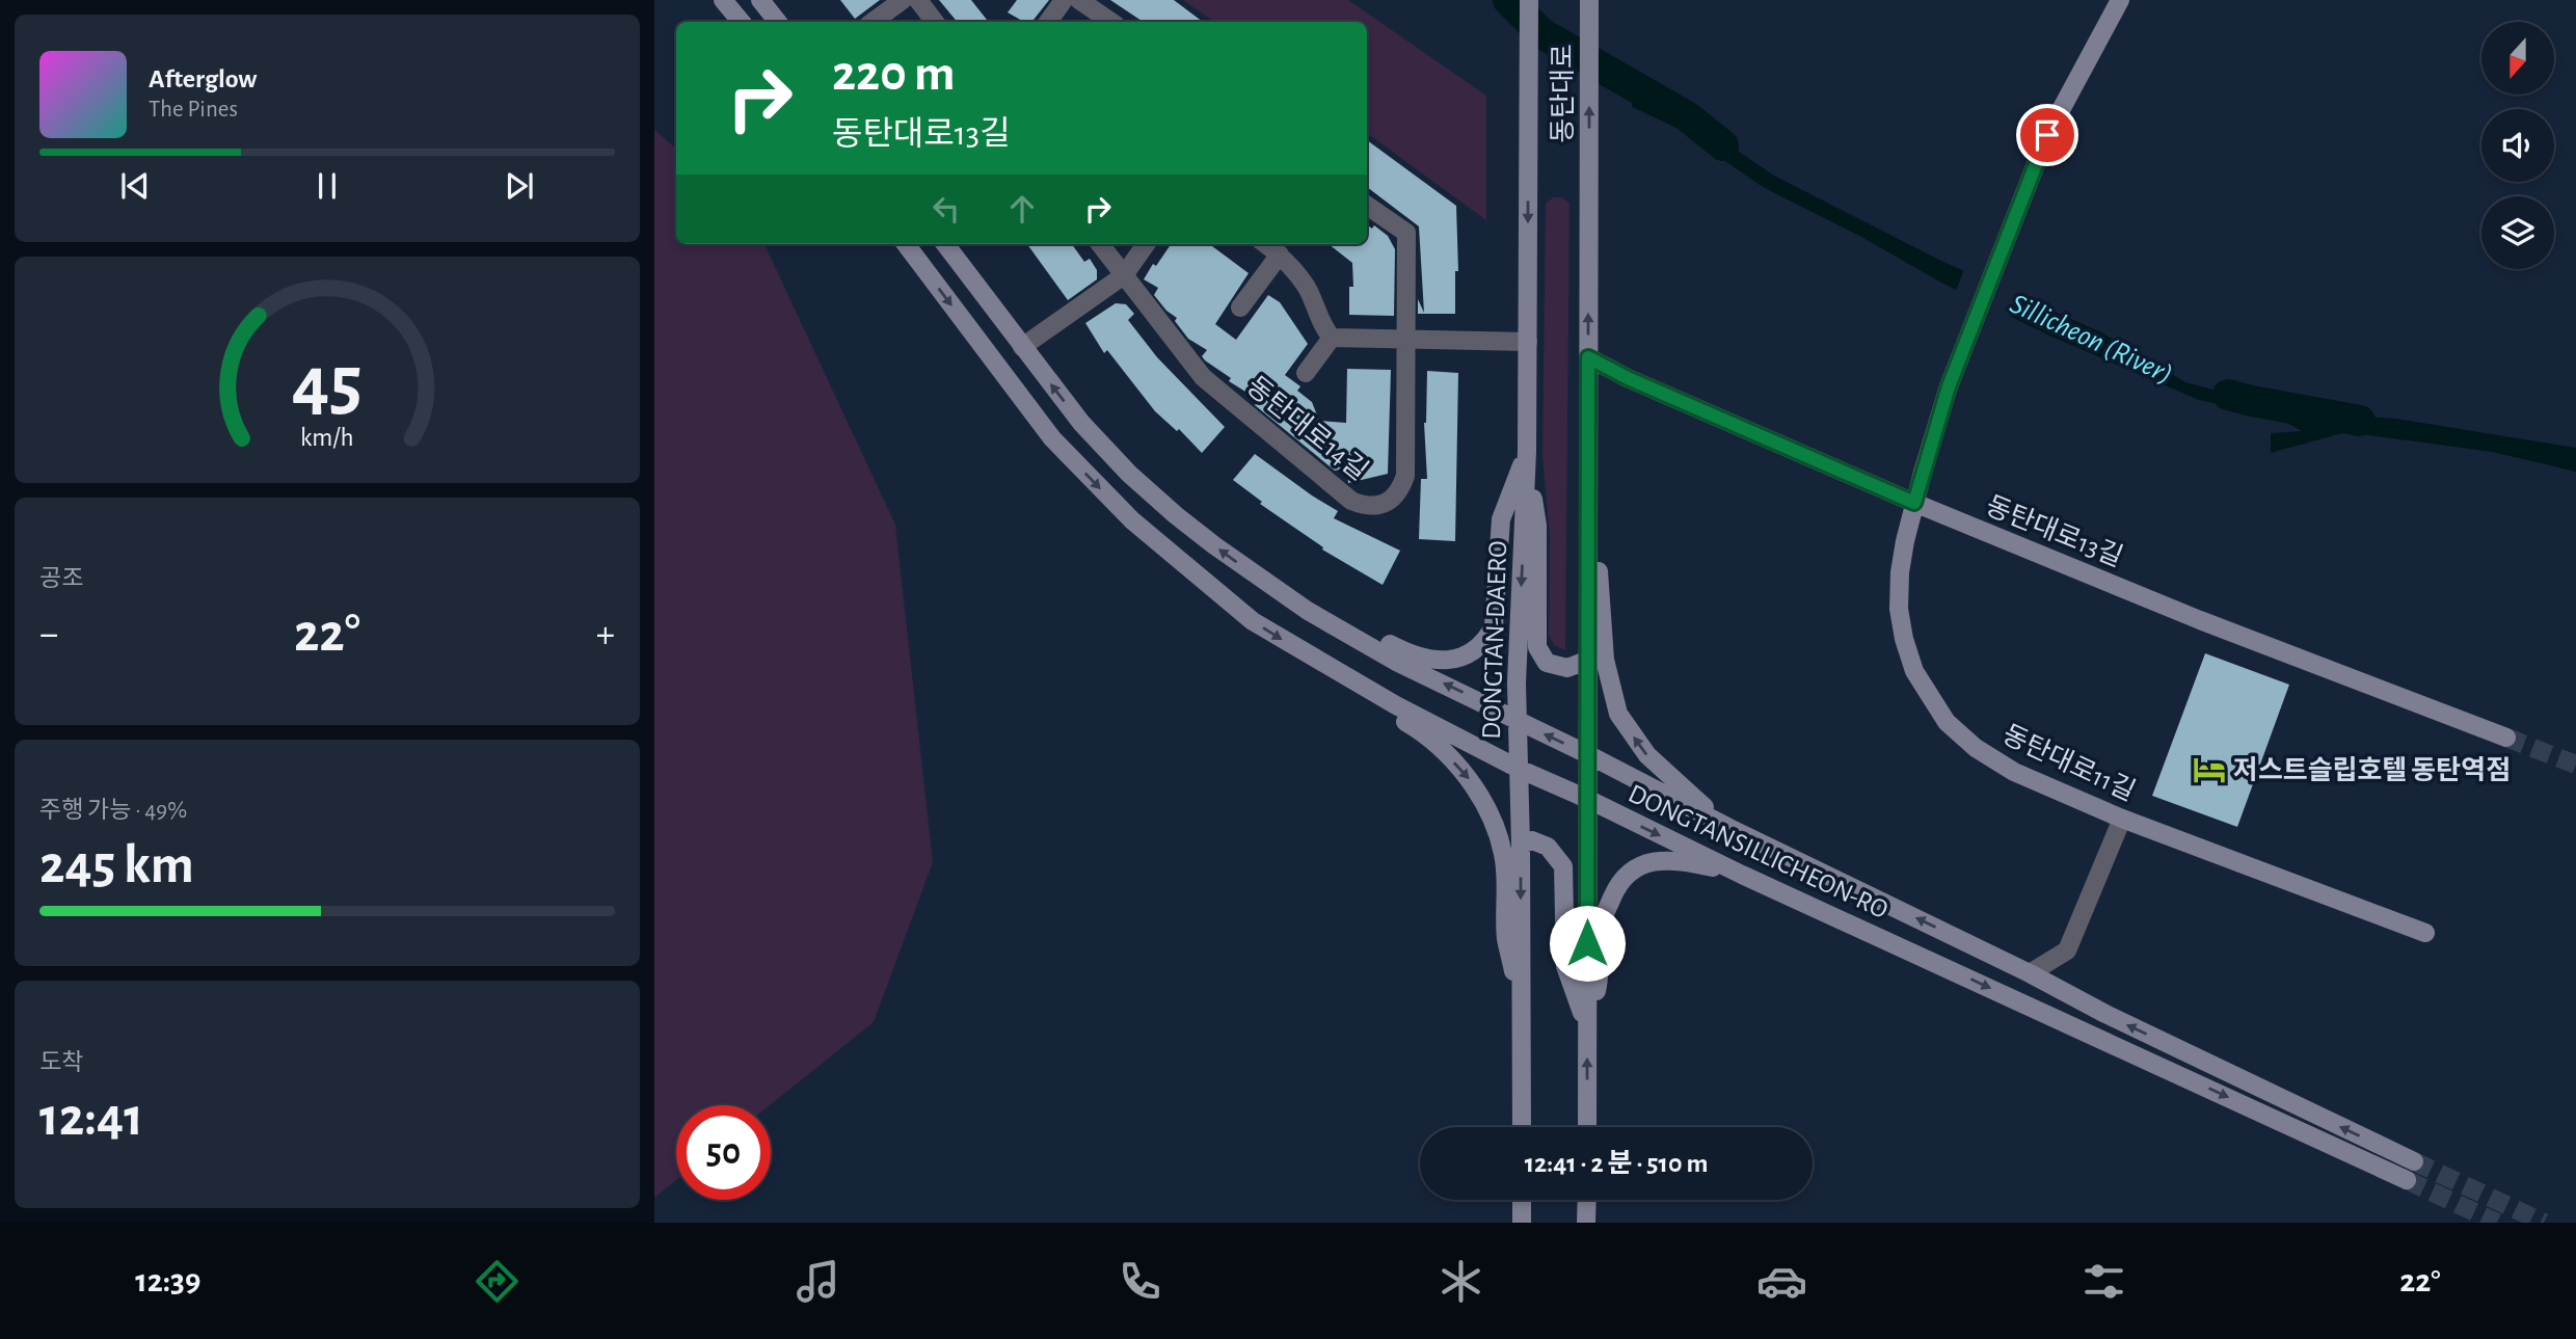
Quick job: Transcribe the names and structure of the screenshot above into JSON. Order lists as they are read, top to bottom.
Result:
{
  "streets": {
    "main road": [
      "동탄대로",
      "동탄대로13길",
      "DONGTAN-DAERO",
      "동탄대로11길",
      "DONGTANSILLICHEON-RO"
    ],
    "street": ["동탄대로14길"]
  },
  "crossings": [
    ["동탄대로", "동탄대로13길"],
    ["동탄대로", "DONGTAN-DAERO"],
    ["동탄대로13길", "동탄대로11길"],
    ["DONGTAN-DAERO", "DONGTANSILLICHEON-RO"]
  ],
  "water": ["Sillicheon (River)"],
  "places": {
    "hotel": ["저스트슬립호텔 동탄역점"]
  },
  "north": "bottom",
  "page": {
    "turn": ["220 m", "동탄대로13길"],
    "song": ["Afterglow", "The Pines"],
    "tile": [
      "공조",
      ["주행 가능 · 49%", "245 km"],
      ["도착", "12:41"]
    ],
    "heat": ["−", "22°", "+"],
    "limit": "50",
    "trip": "12:41 · 2 분 · 510 m",
    "tabs": ["12:39", "22°"],
    "gauge": ["45", "km/h"]
  }
}
